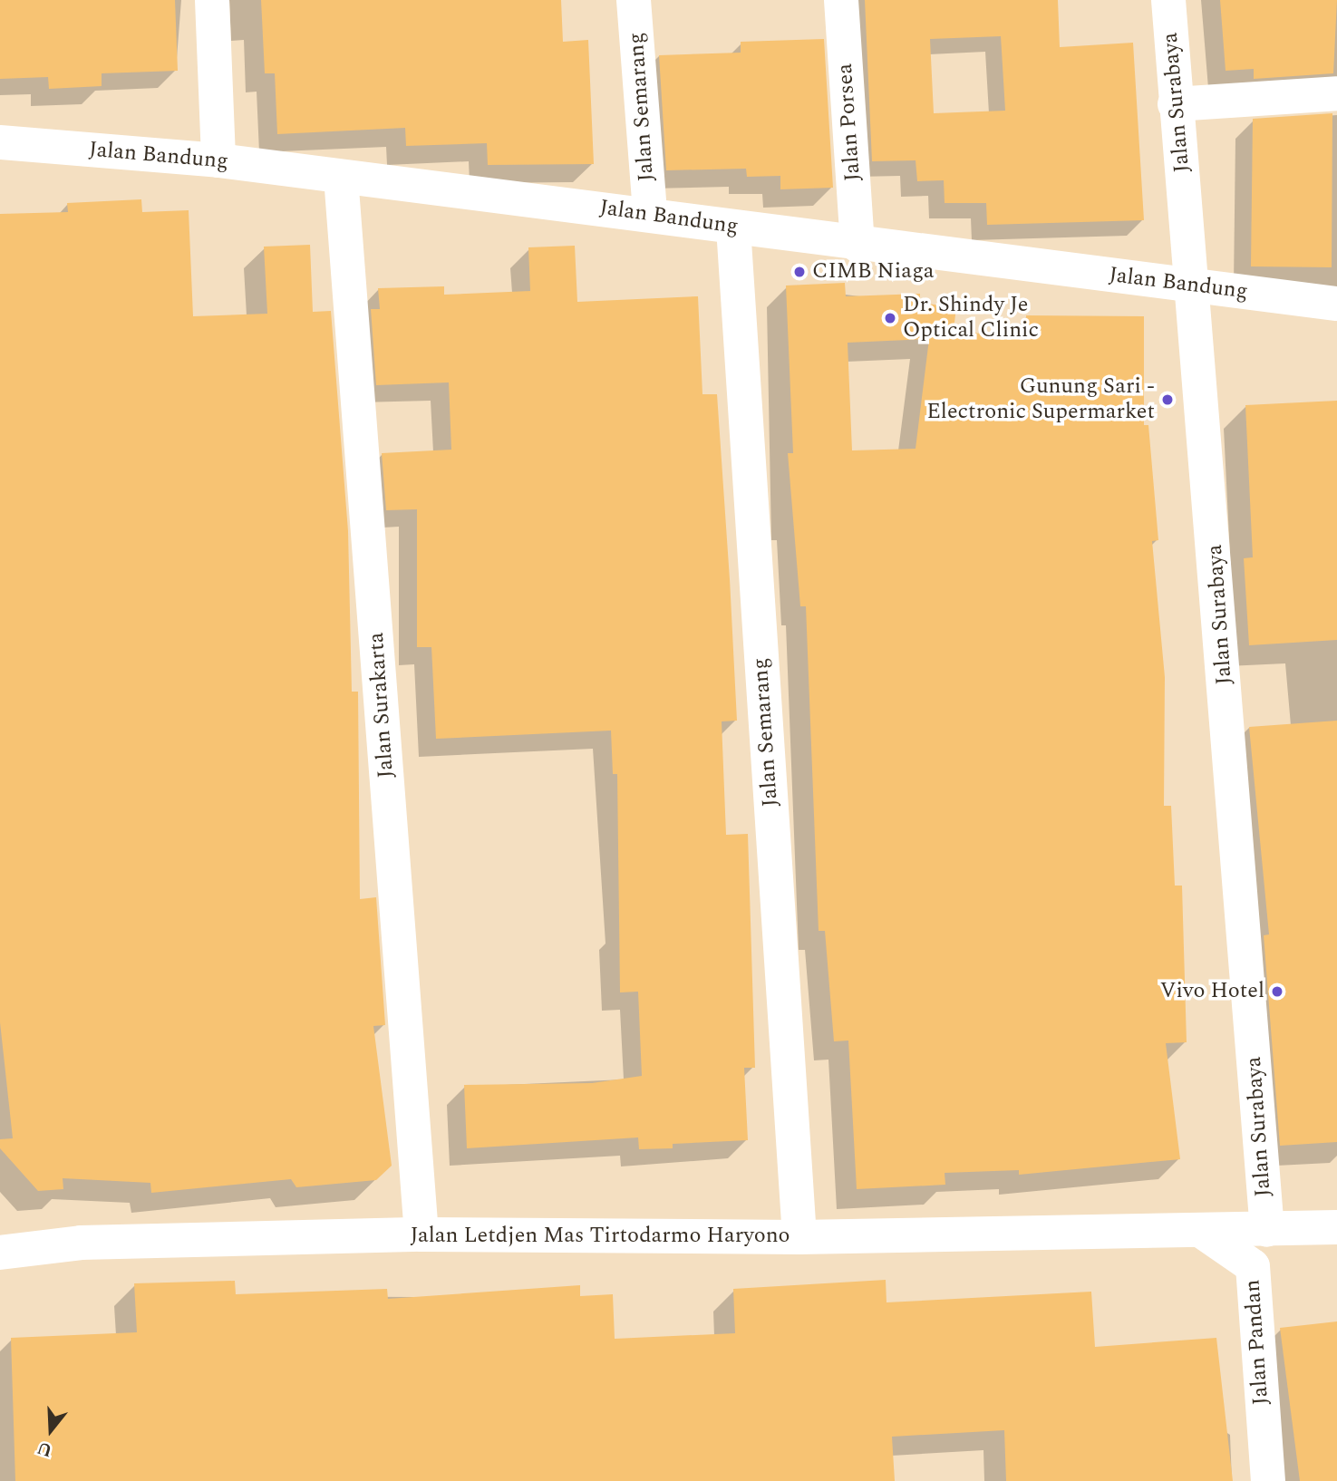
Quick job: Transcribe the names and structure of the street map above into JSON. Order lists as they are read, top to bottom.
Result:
{
  "streets": {
    "street": [
      "Jalan Surabaya",
      "Jalan Semarang",
      "Jalan Porsea",
      "Jalan Bandung",
      "Jalan Surakarta",
      "Jalan Letdjen Mas Tirtodarmo Haryono",
      "Jalan Pandan"
    ]
  },
  "crossings": [
    ["Jalan Surabaya", "Jalan Bandung"],
    ["Jalan Surabaya", "Jalan Letdjen Mas Tirtodarmo Haryono"],
    ["Jalan Semarang", "Jalan Bandung"],
    ["Jalan Semarang", "Jalan Letdjen Mas Tirtodarmo Haryono"],
    ["Jalan Porsea", "Jalan Bandung"],
    ["Jalan Bandung", "Jalan Surakarta"],
    ["Jalan Surakarta", "Jalan Letdjen Mas Tirtodarmo Haryono"],
    ["Jalan Letdjen Mas Tirtodarmo Haryono", "Jalan Pandan"]
  ],
  "places": [
    "CIMB Niaga",
    "Dr. Shindy Je Optical Clinic",
    "Gunung Sari - Electronic Supermarket",
    "Vivo Hotel"
  ],
  "north": "bottom"
}
